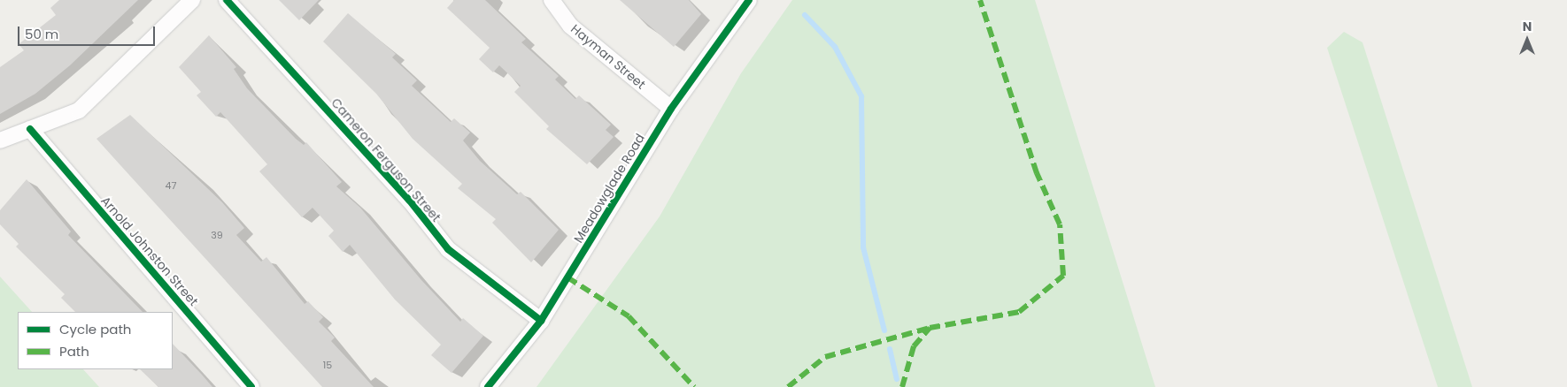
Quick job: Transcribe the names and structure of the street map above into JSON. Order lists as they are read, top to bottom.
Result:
{
  "streets": {
    "street": [
      "Hayman Street",
      "Cameron Ferguson Street",
      "Meadowglade Road",
      "Arnold Johnston Street"
    ]
  },
  "crossings": [
    ["Hayman Street", "Meadowglade Road"],
    ["Cameron Ferguson Street", "Meadowglade Road"]
  ],
  "house_numbers": ["47", "39", "15"],
  "legend": ["Cycle path", "Path"],
  "scale_bar": "50 m",
  "north": "top"
}
